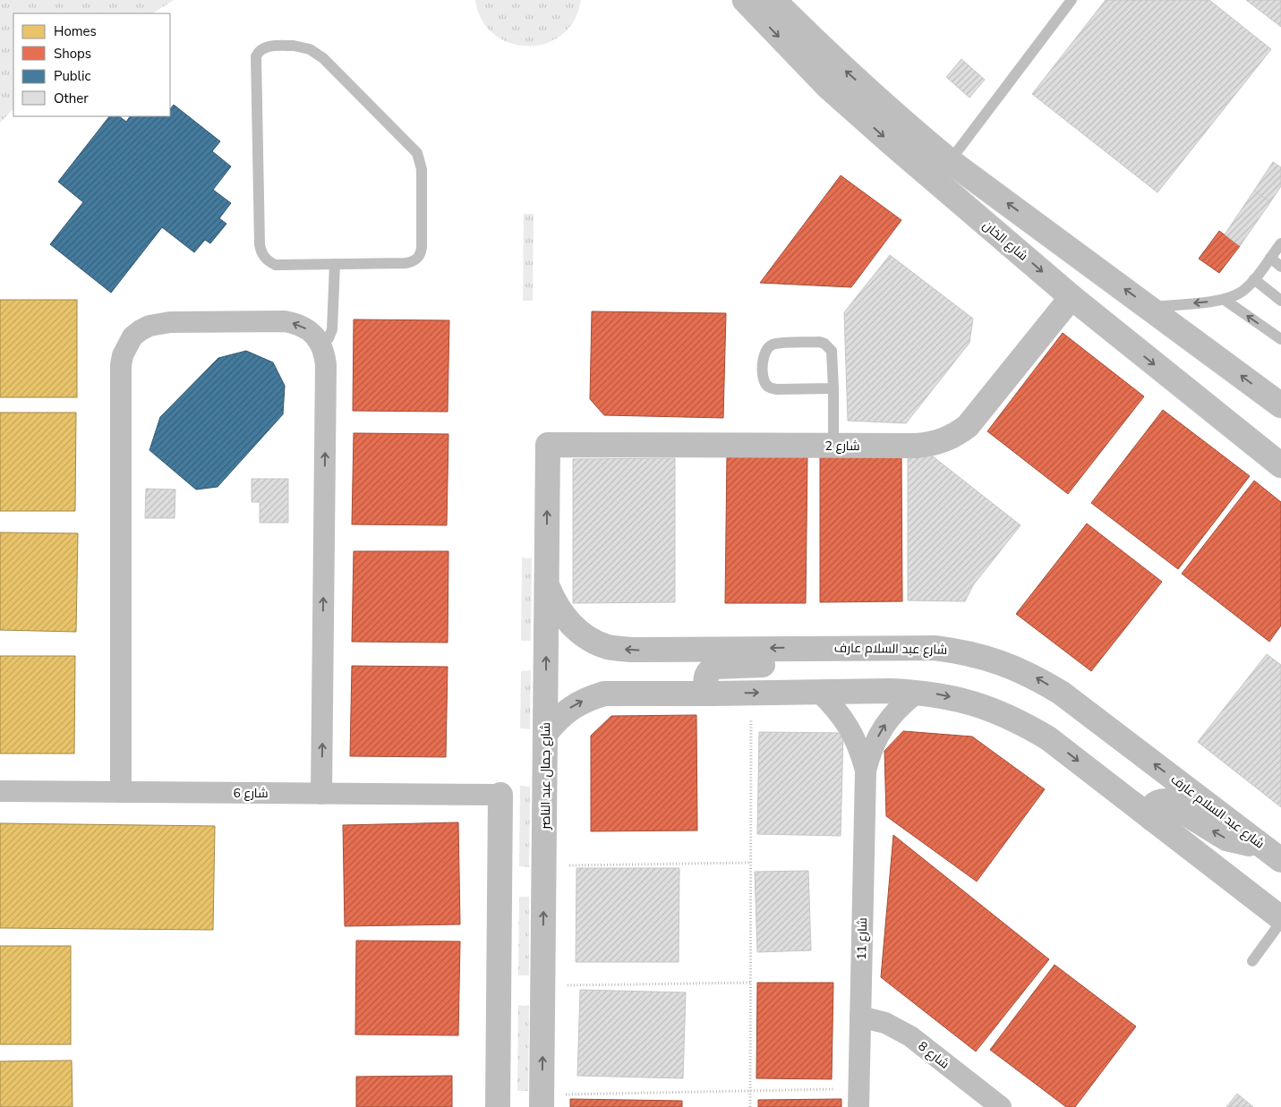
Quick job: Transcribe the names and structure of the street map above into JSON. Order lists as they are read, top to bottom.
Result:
{
  "streets": {
    "street": [
      "شارع الخان",
      "شارع 2",
      "شارع عبد السلام عارف",
      "شارع جمال عبد الناصر",
      "شارع 6",
      "شارع 11",
      "شارع 8"
    ]
  },
  "crossings": [
    ["شارع الخان", "شارع 2"],
    ["شارع 2", "شارع جمال عبد الناصر"],
    ["شارع عبد السلام عارف", "شارع جمال عبد الناصر"],
    ["شارع 11", "شارع 8"]
  ],
  "legend": [
    "Homes",
    "Shops",
    "Public",
    "Other"
  ]
}
